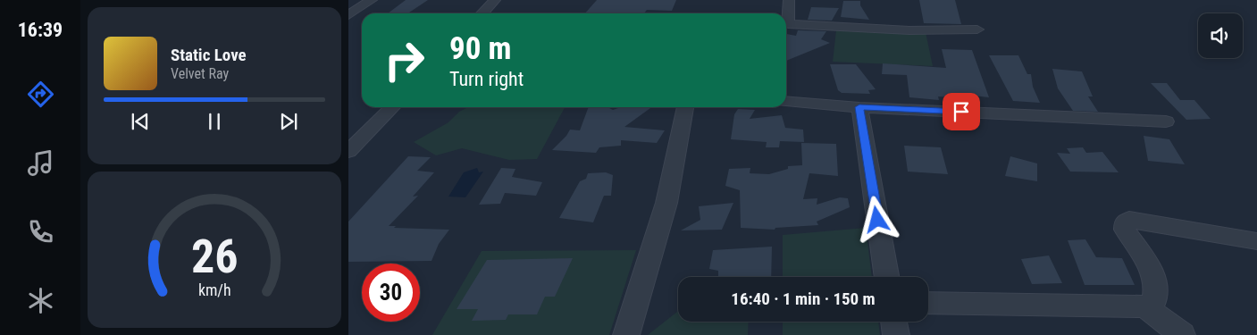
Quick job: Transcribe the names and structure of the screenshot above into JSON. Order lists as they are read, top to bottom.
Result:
{
  "page": {
    "tabs": "16:39",
    "turn": ["90 m", "Turn right"],
    "song": ["Static Love", "Velvet Ray"],
    "limit": "30",
    "trip": "16:40 · 1 min · 150 m",
    "gauge": ["26", "km/h"]
  }
}
